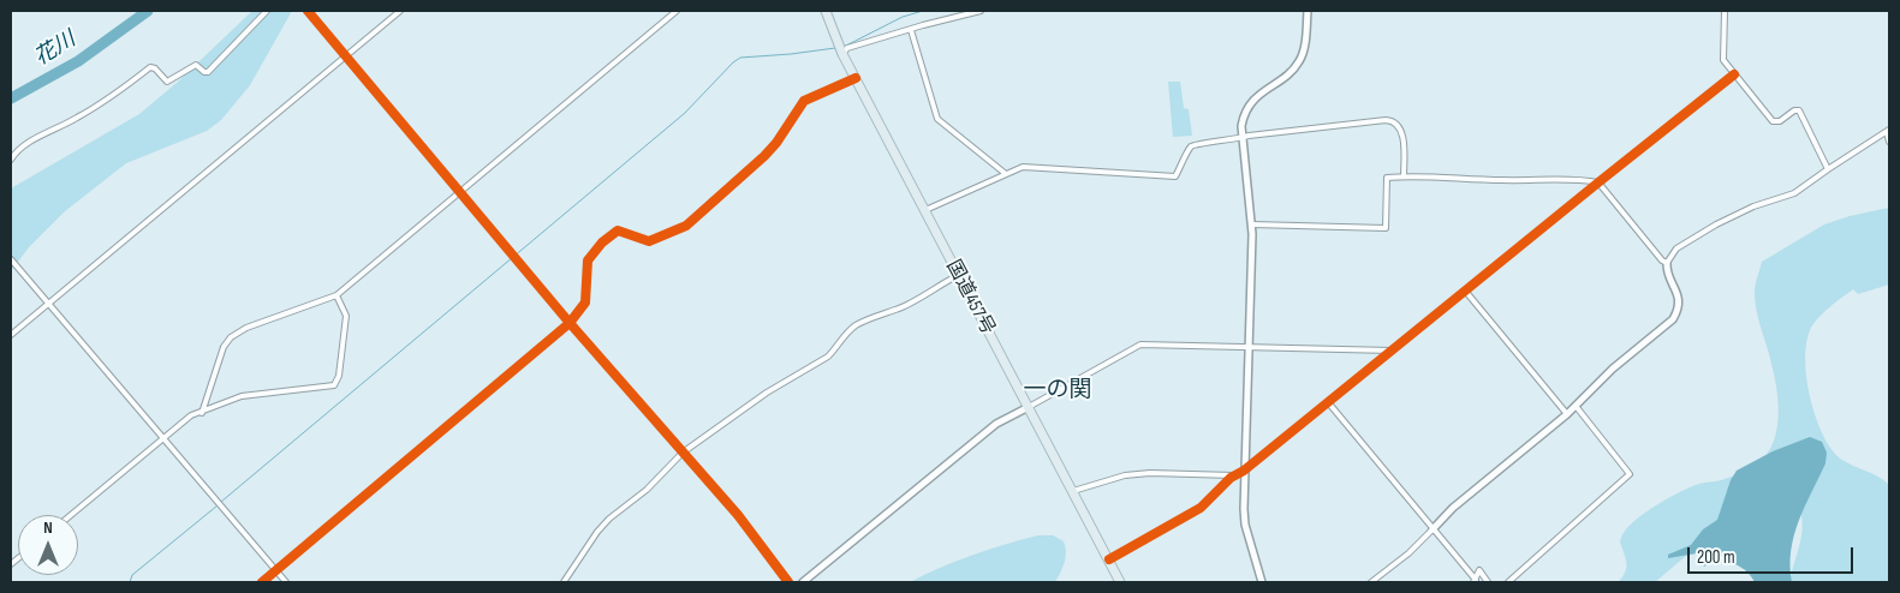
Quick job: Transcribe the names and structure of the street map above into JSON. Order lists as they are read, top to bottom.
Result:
{
  "streets": {
    "highway": ["国道457号"]
  },
  "districts": ["一の関"],
  "water": ["花川"],
  "scale_bar": "200 m",
  "north": "top"
}
